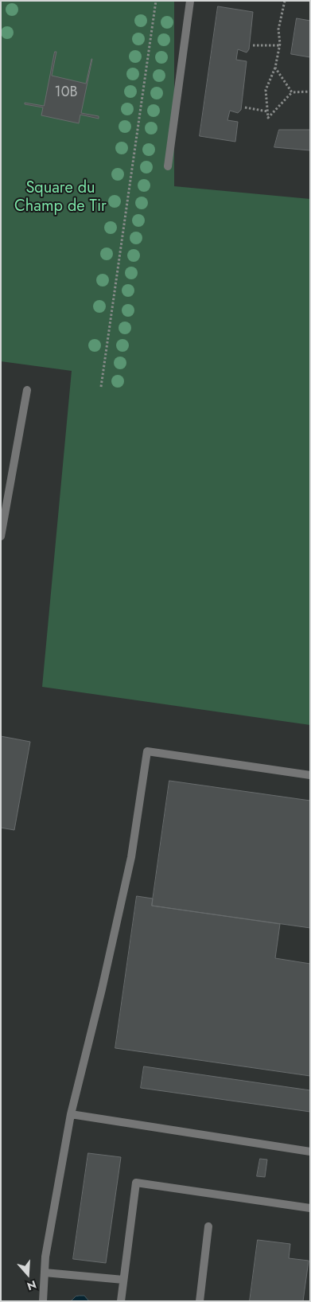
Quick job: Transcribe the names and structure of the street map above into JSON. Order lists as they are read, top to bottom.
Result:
{
  "parks": ["Square du Champ de Tir"],
  "house_numbers": ["10B"],
  "north": "bottom"
}
